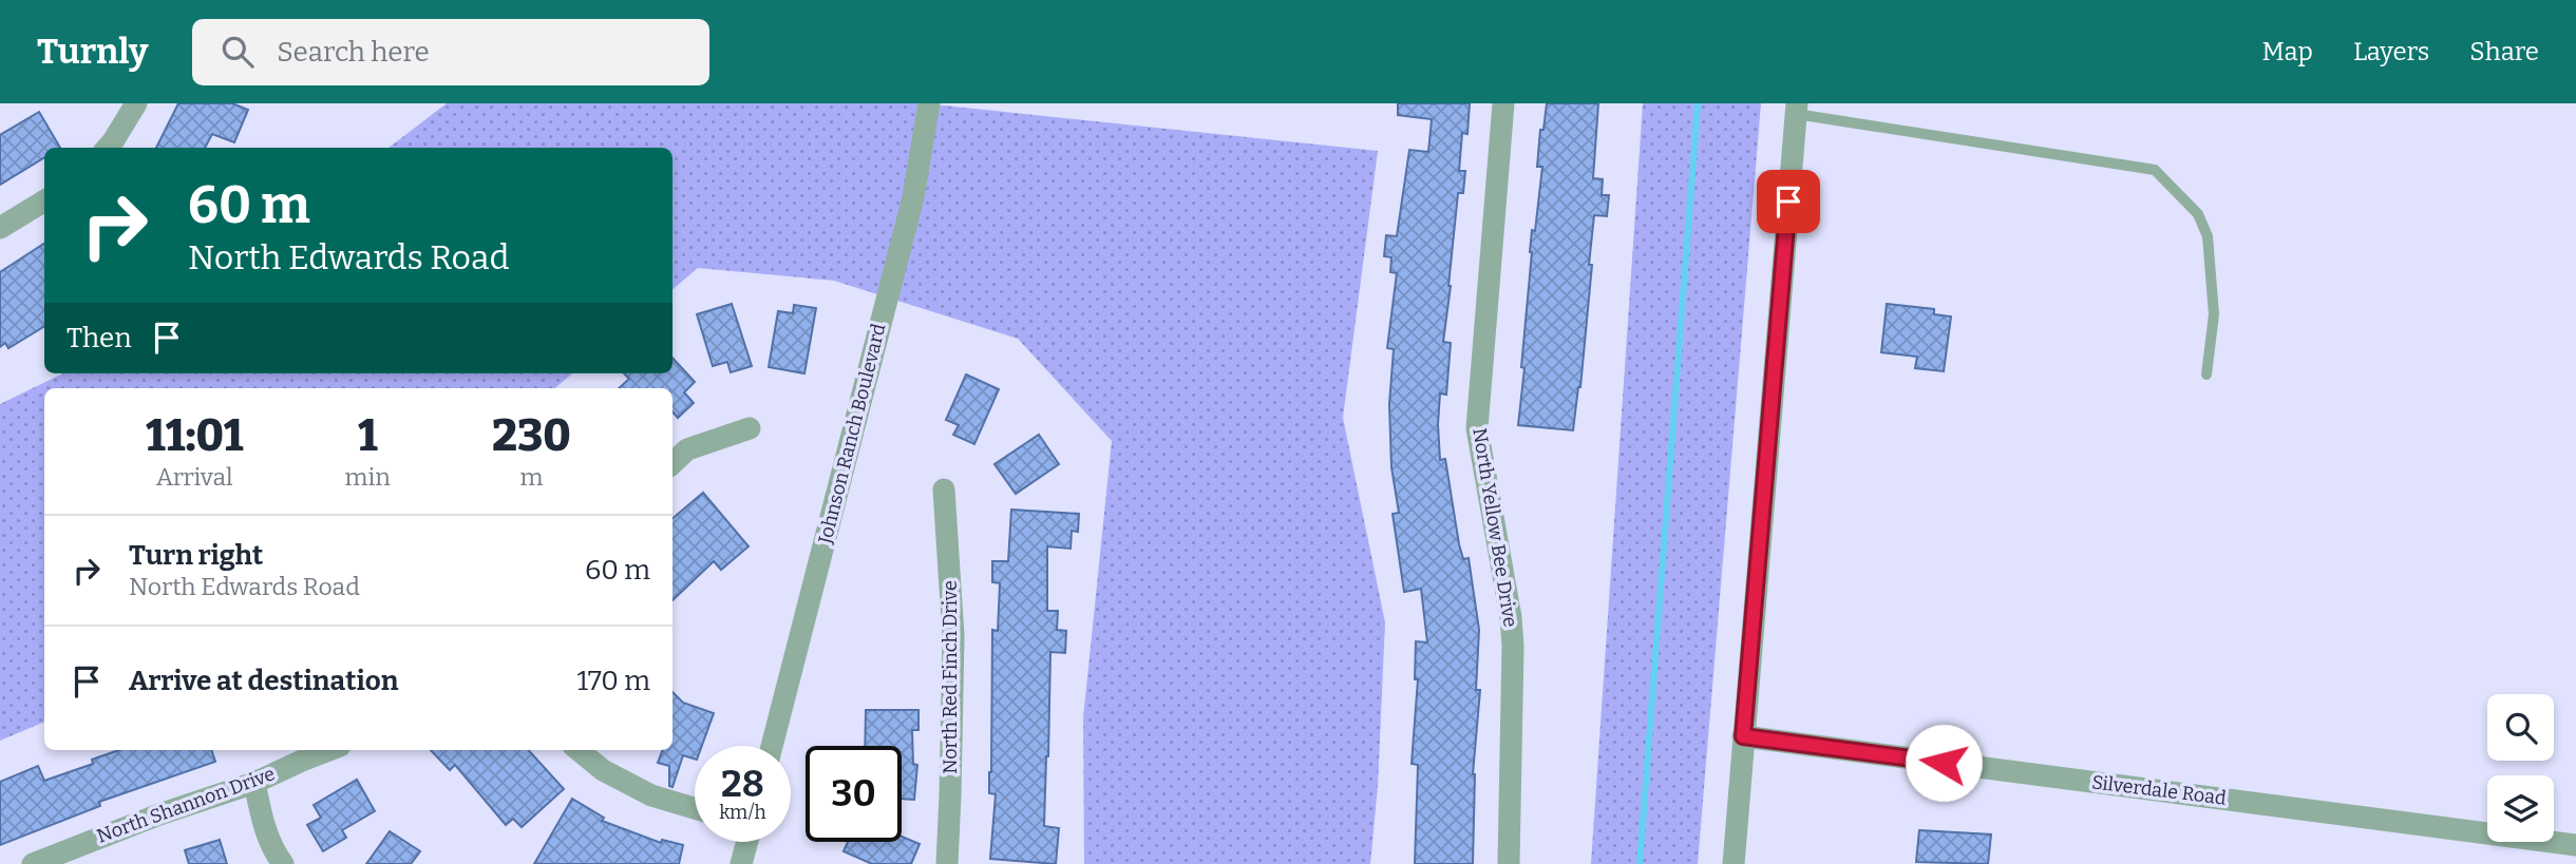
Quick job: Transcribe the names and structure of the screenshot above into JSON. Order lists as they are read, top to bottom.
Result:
{
  "streets": {
    "street": [
      "Johnson Ranch Boulevard",
      "North Yellow Bee Drive",
      "North Red Finch Drive",
      "Silverdale Road",
      "North Shannon Drive"
    ]
  },
  "page": {
    "header": "Turnly",
    "search": "Search here",
    "nav": ["Map", "Layers", "Share"],
    "turn": ["60 m", "North Edwards Road"],
    "then": "Then",
    "eta": [
      "11:01",
      "Arrival",
      "1",
      "min",
      "230",
      "m"
    ],
    "list": [
      {
        "name": "Turn right",
        "note": "North Edwards Road",
        "value": "60 m"
      },
      {
        "name": "Arrive at destination",
        "value": "170 m"
      }
    ],
    "speed": "28 km/h",
    "limit": "30"
  }
}
